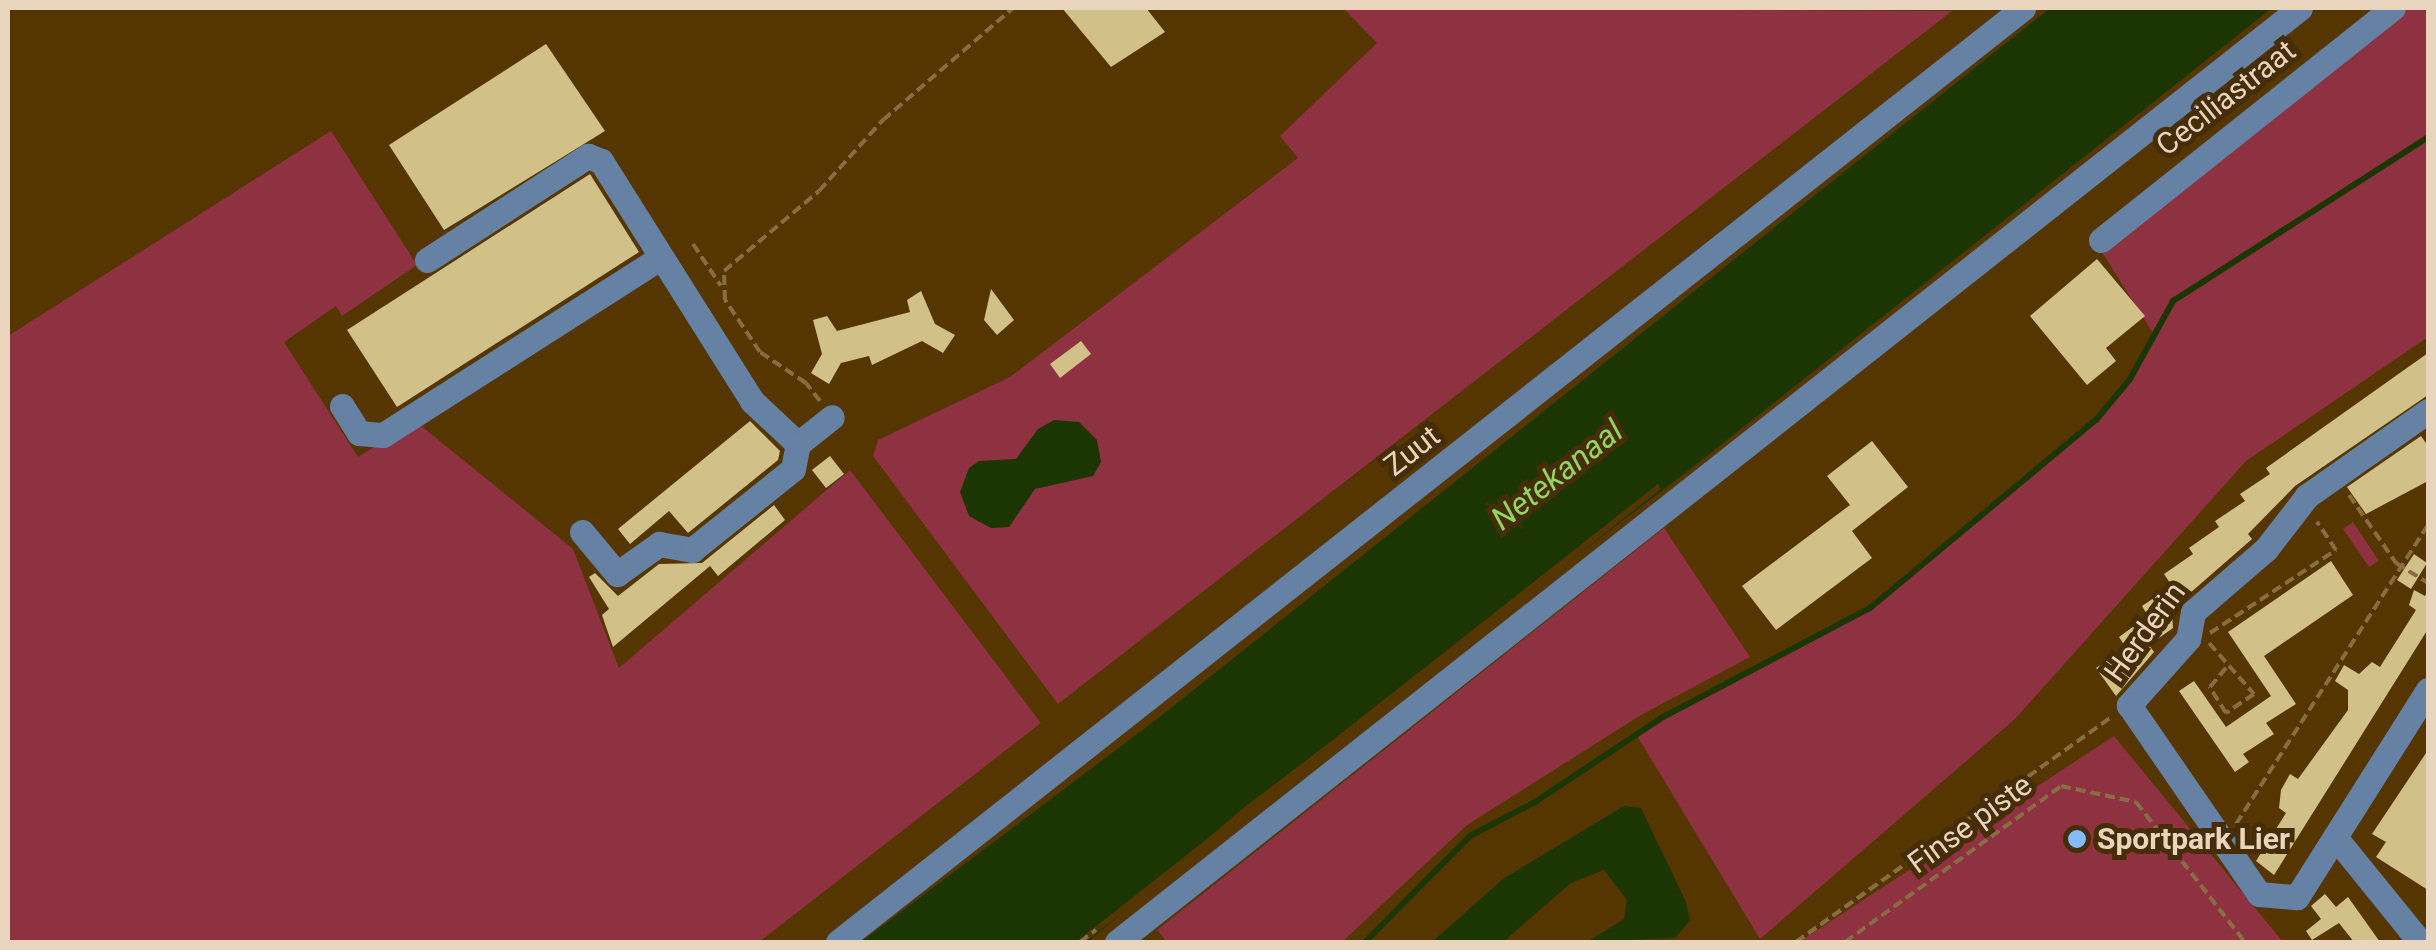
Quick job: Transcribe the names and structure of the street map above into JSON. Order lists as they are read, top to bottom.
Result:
{
  "streets": {
    "street": ["Ceciliastraat", "Zuut", "Herderin"],
    "path": ["Finse piste"]
  },
  "water": ["Netekanaal"],
  "places": ["Sportpark Lier"]
}
